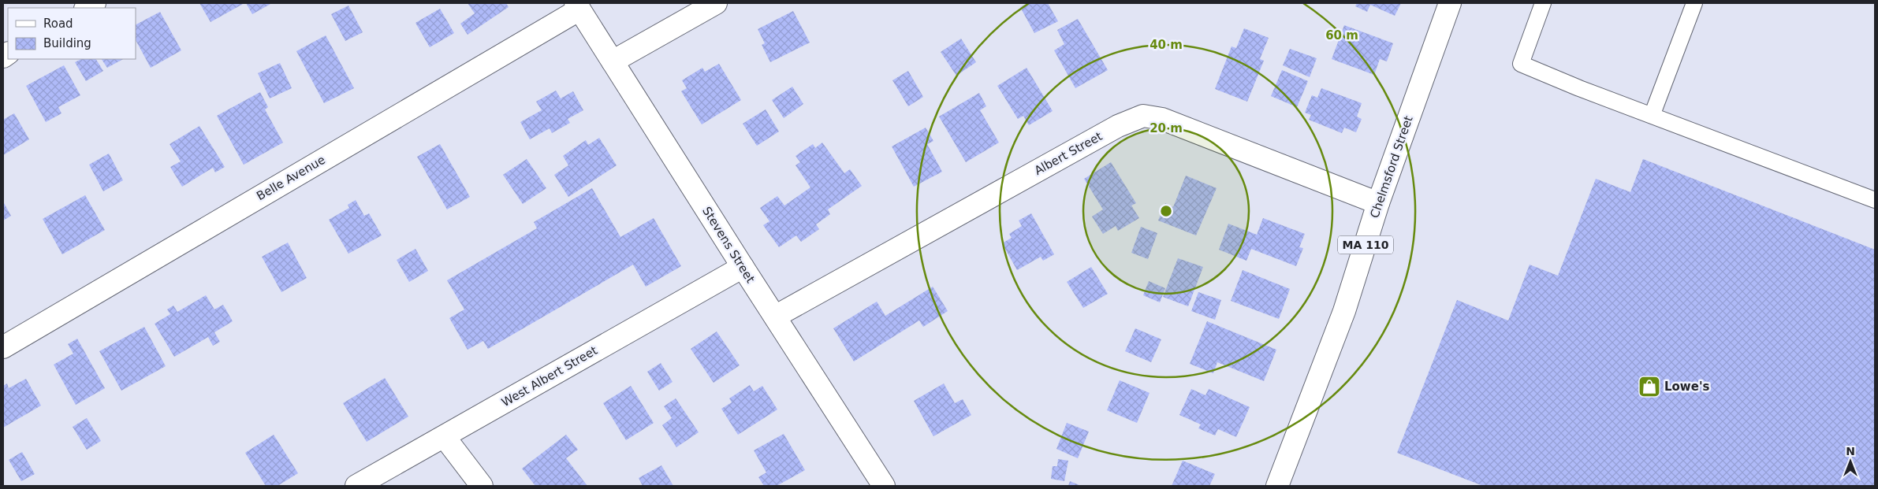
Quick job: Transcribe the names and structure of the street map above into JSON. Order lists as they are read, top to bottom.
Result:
{
  "streets": {
    "street": [
      "Albert Street",
      "Chelmsford Street",
      "Belle Avenue",
      "Stevens Street",
      "MA 110",
      "West Albert Street"
    ]
  },
  "crossings": [
    ["Albert Street", "Chelmsford Street"],
    ["Albert Street", "Stevens Street"],
    ["Belle Avenue", "Stevens Street"],
    ["Stevens Street", "West Albert Street"]
  ],
  "places": {
    "shop": ["Lowe's"]
  },
  "legend": ["Road", "Building"],
  "north": "top",
  "rings": ["60 m", "40 m", "20 m"]
}
